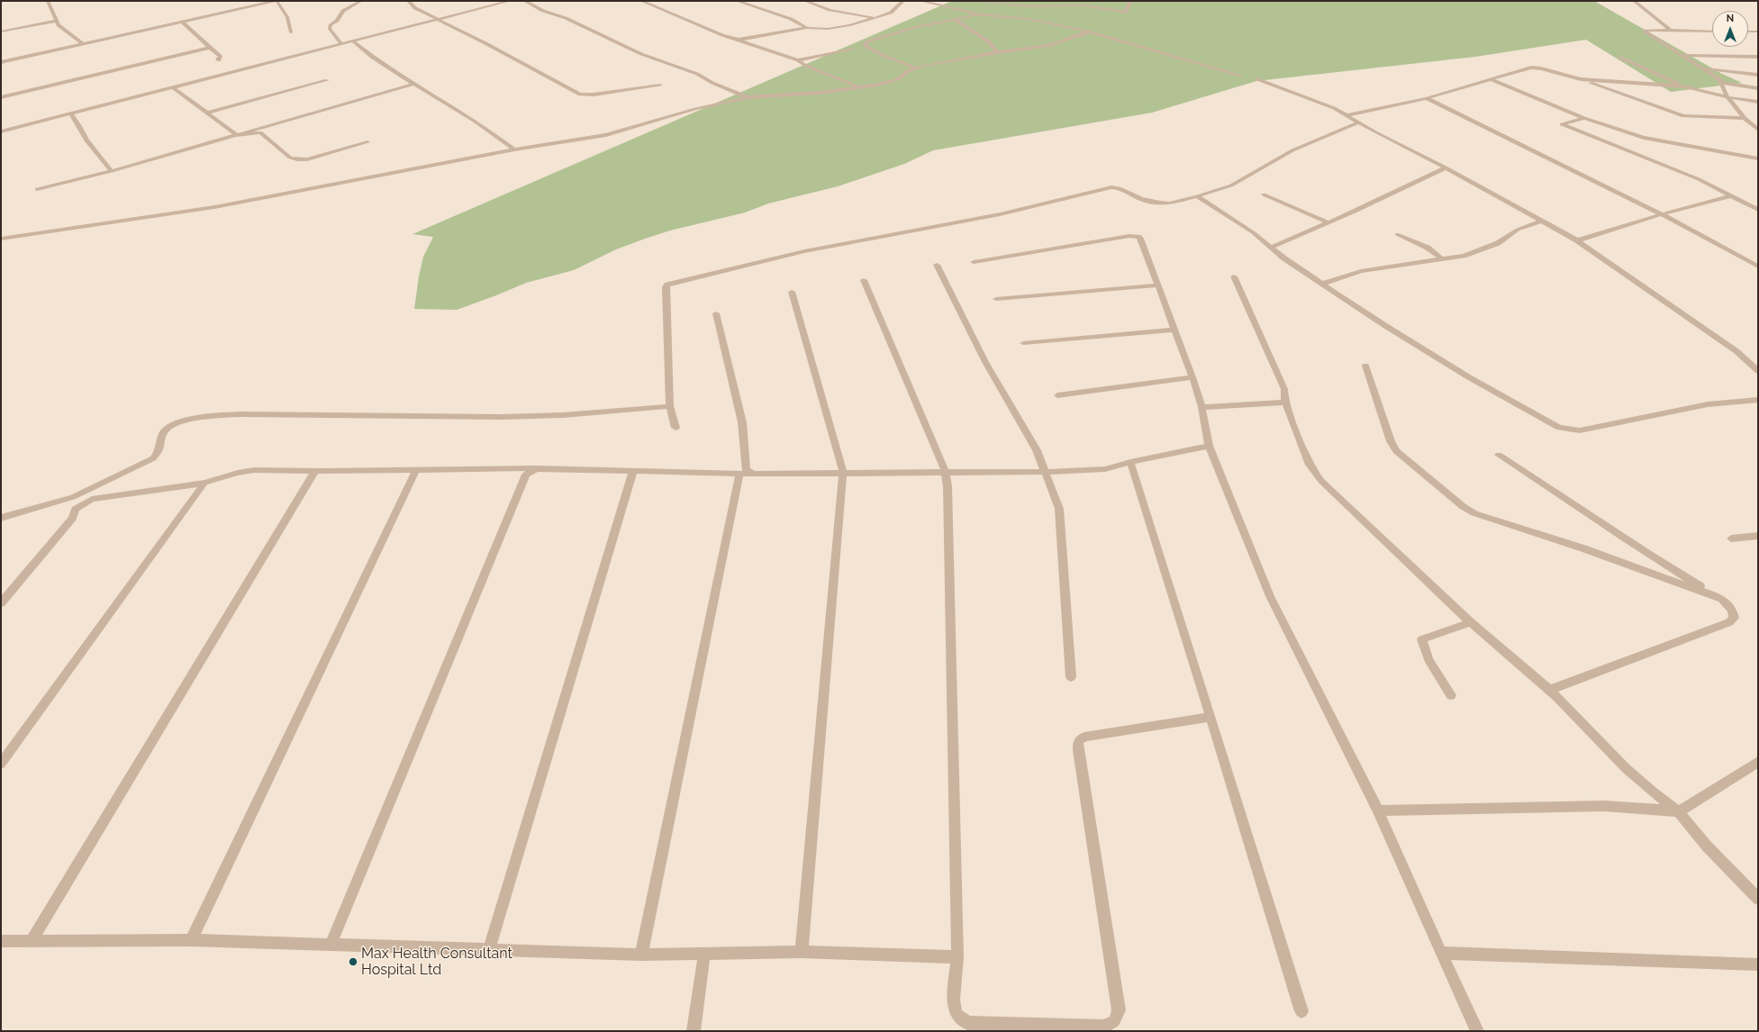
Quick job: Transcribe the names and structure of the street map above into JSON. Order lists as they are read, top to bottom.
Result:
{
  "places": ["Max Health Consultant Hospital Ltd"],
  "north": "top"
}
